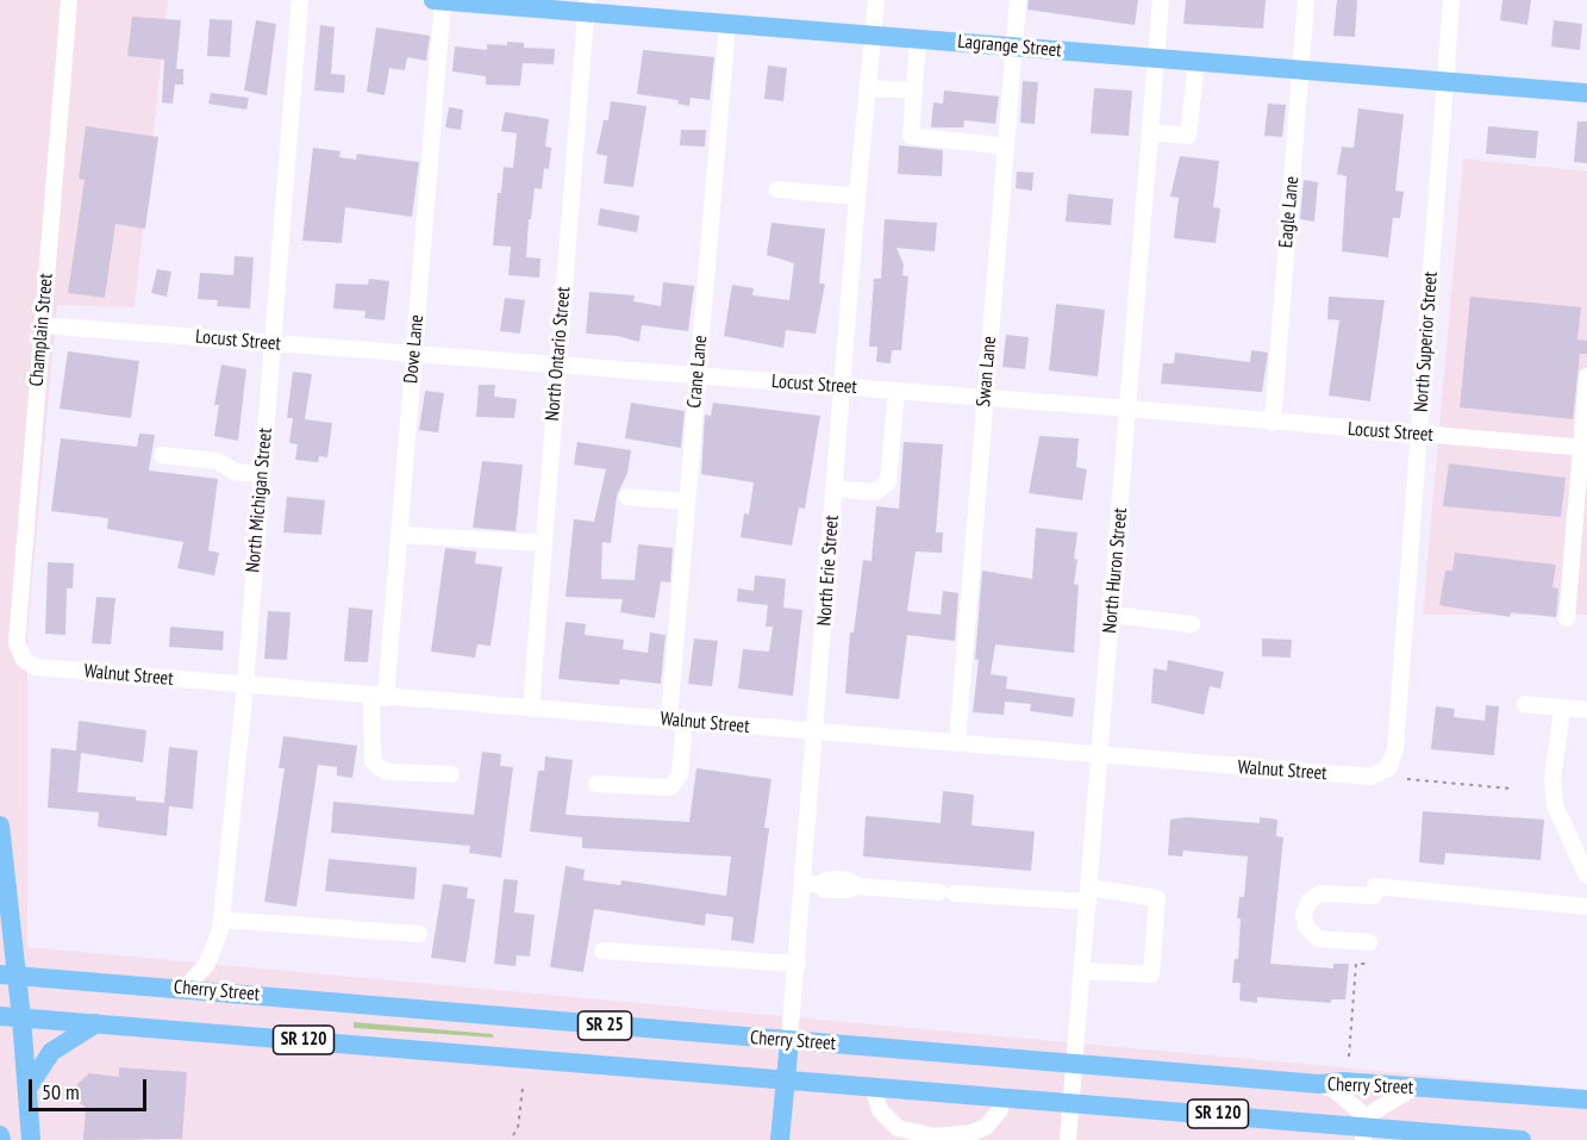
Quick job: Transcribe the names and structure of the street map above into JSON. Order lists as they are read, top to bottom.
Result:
{
  "streets": {
    "main road": [
      "Lagrange Street",
      "North Erie Street",
      "Cherry Street",
      "SR 25",
      "SR 120"
    ],
    "street": [
      "Eagle Lane",
      "Champlain Street",
      "Locust Street",
      "North Superior Street",
      "Dove Lane",
      "North Ontario Street",
      "Crane Lane",
      "Swan Lane",
      "North Michigan Street",
      "North Huron Street",
      "Walnut Street"
    ]
  },
  "crossings": [
    ["Lagrange Street", "Eagle Lane"],
    ["Lagrange Street", "North Superior Street"],
    ["Lagrange Street", "Dove Lane"],
    ["Lagrange Street", "North Ontario Street"],
    ["Lagrange Street", "Crane Lane"],
    ["Lagrange Street", "Swan Lane"],
    ["Lagrange Street", "North Erie Street"],
    ["Lagrange Street", "North Huron Street"],
    ["Eagle Lane", "Locust Street"],
    ["Champlain Street", "Locust Street"],
    ["Champlain Street", "Walnut Street"],
    ["Locust Street", "North Superior Street"],
    ["Locust Street", "Dove Lane"],
    ["Locust Street", "North Ontario Street"],
    ["Locust Street", "Crane Lane"],
    ["Locust Street", "Swan Lane"],
    ["Locust Street", "North Michigan Street"],
    ["Locust Street", "North Erie Street"],
    ["Locust Street", "North Huron Street"],
    ["North Superior Street", "Walnut Street"],
    ["Dove Lane", "Walnut Street"],
    ["North Ontario Street", "Walnut Street"],
    ["Crane Lane", "Walnut Street"],
    ["Swan Lane", "Walnut Street"],
    ["North Michigan Street", "Walnut Street"],
    ["North Michigan Street", "Cherry Street"],
    ["North Erie Street", "Walnut Street"],
    ["North Erie Street", "Cherry Street"],
    ["North Huron Street", "Walnut Street"],
    ["North Huron Street", "Cherry Street"]
  ],
  "scale_bar": "50 m"
}
